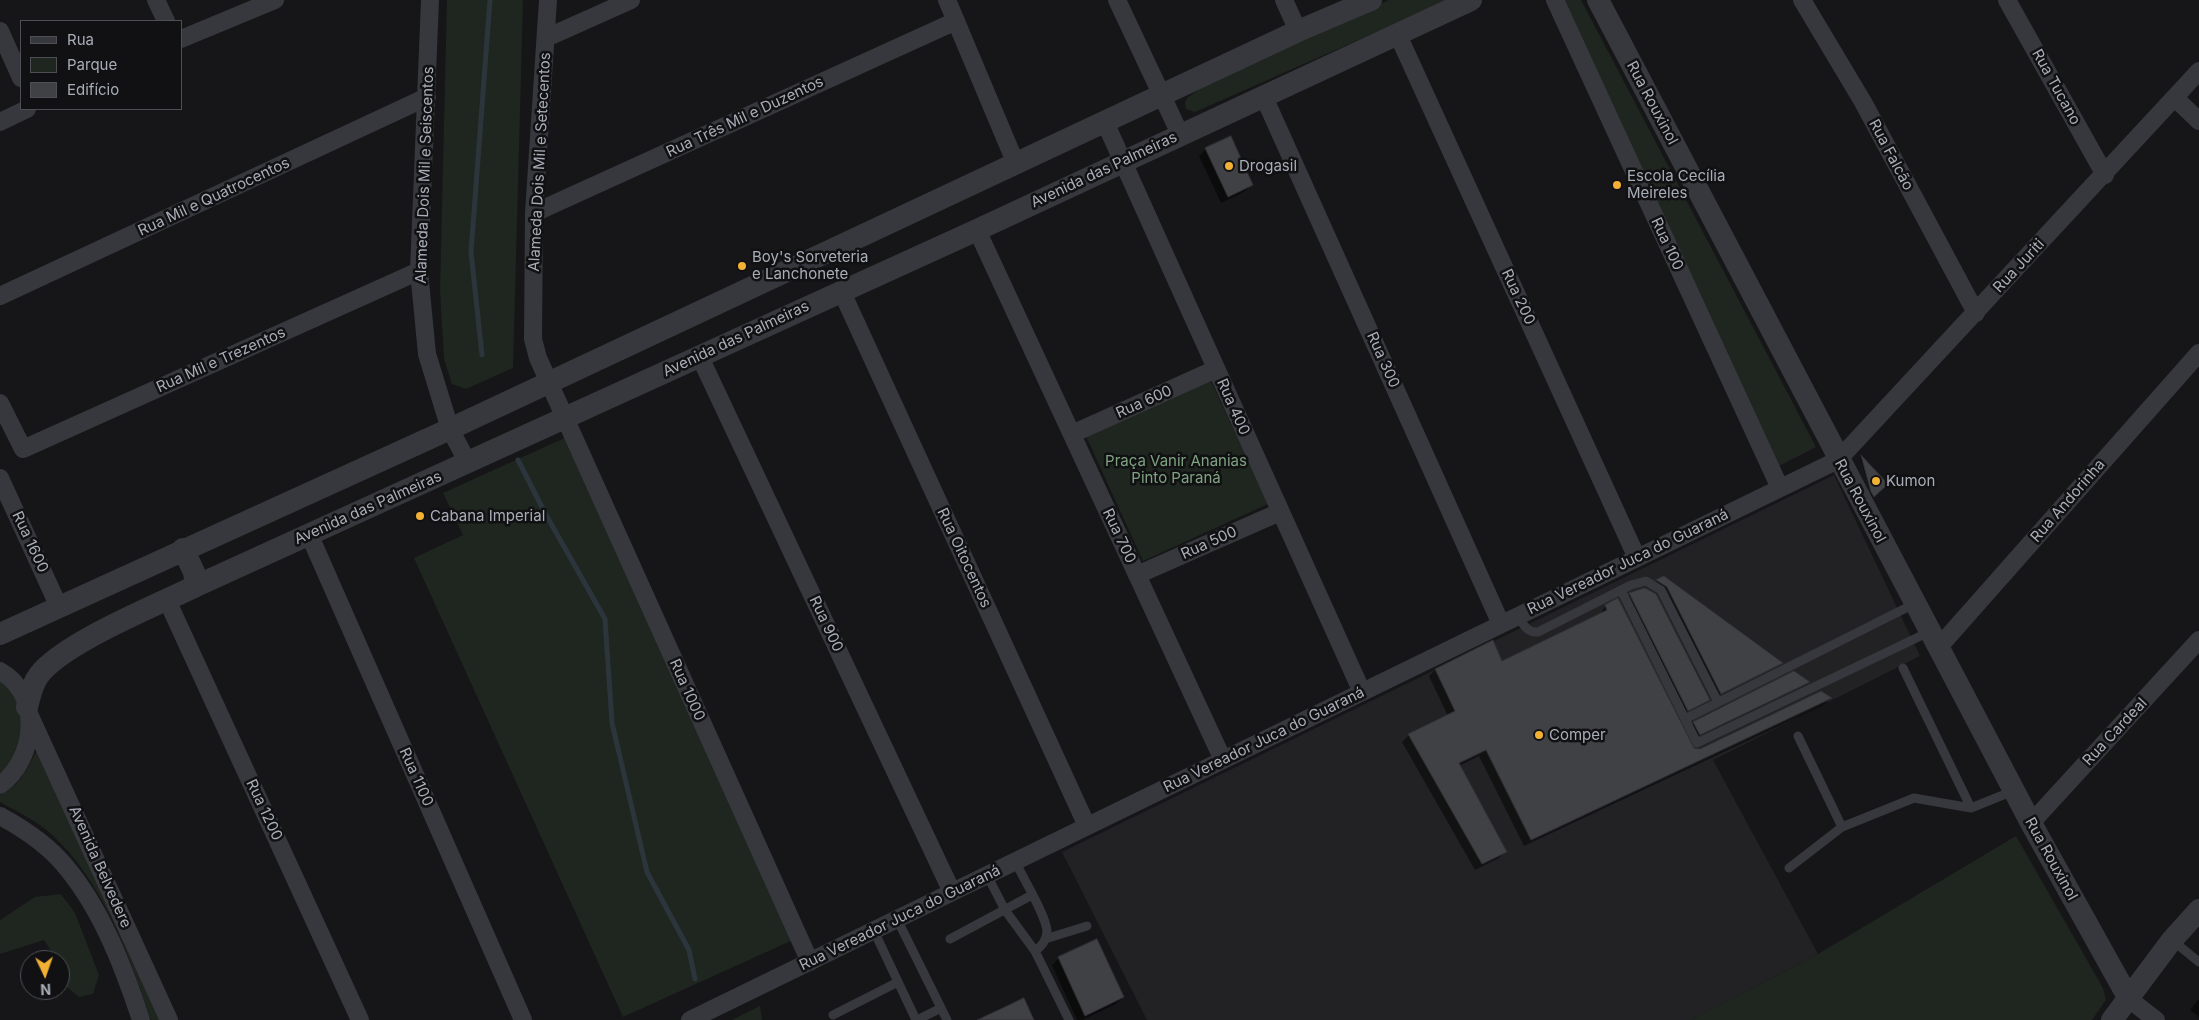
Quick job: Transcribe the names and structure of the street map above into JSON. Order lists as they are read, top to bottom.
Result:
{
  "streets": {
    "street": [
      "Rua Tucano",
      "Rua Rouxinol",
      "Rua Três Mil e Duzentos",
      "Rua Falcão",
      "Alameda Dois Mil e Setecentos",
      "Avenida das Palmeiras",
      "Alameda Dois Mil e Seiscentos",
      "Rua Mil e Quatrocentos",
      "Rua 100",
      "Rua Juriti",
      "Rua 200",
      "Rua Mil e Trezentos",
      "Rua 300",
      "Rua 600",
      "Rua 400",
      "Rua Andorinha",
      "Rua 700",
      "Rua 1600",
      "Rua 500",
      "Rua Oitocentos",
      "Rua Vereador Juca do Guaraná",
      "Rua 900",
      "Rua 1000",
      "Rua Cardeal",
      "Rua 1100",
      "Rua 1200",
      "Avenida Belvedere"
    ]
  },
  "crossings": [
    ["Rua Tucano", "Rua Juriti"],
    ["Rua Rouxinol", "Rua Juriti"],
    ["Rua Rouxinol", "Rua Andorinha"],
    ["Rua Rouxinol", "Rua Vereador Juca do Guaraná"],
    ["Rua Rouxinol", "Rua Cardeal"],
    ["Rua Três Mil e Duzentos", "Alameda Dois Mil e Setecentos"],
    ["Rua Falcão", "Rua Juriti"],
    ["Alameda Dois Mil e Setecentos", "Avenida das Palmeiras"],
    ["Alameda Dois Mil e Setecentos", "Rua 1000"],
    ["Avenida das Palmeiras", "Alameda Dois Mil e Seiscentos"],
    ["Avenida das Palmeiras", "Rua 200"],
    ["Avenida das Palmeiras", "Rua 300"],
    ["Avenida das Palmeiras", "Rua 400"],
    ["Avenida das Palmeiras", "Rua 700"],
    ["Avenida das Palmeiras", "Rua Oitocentos"],
    ["Avenida das Palmeiras", "Rua 900"],
    ["Avenida das Palmeiras", "Rua 1000"],
    ["Avenida das Palmeiras", "Rua 1100"],
    ["Avenida das Palmeiras", "Rua 1200"],
    ["Avenida das Palmeiras", "Avenida Belvedere"],
    ["Alameda Dois Mil e Seiscentos", "Rua Mil e Quatrocentos"],
    ["Alameda Dois Mil e Seiscentos", "Rua Mil e Trezentos"],
    ["Rua 100", "Rua Vereador Juca do Guaraná"],
    ["Rua Juriti", "Rua Vereador Juca do Guaraná"],
    ["Rua 200", "Rua Vereador Juca do Guaraná"],
    ["Rua 300", "Rua Vereador Juca do Guaraná"],
    ["Rua 600", "Rua 400"],
    ["Rua 600", "Rua 700"],
    ["Rua 400", "Rua 500"],
    ["Rua 400", "Rua Vereador Juca do Guaraná"],
    ["Rua 700", "Rua 500"],
    ["Rua 700", "Rua Vereador Juca do Guaraná"],
    ["Rua Oitocentos", "Rua Vereador Juca do Guaraná"],
    ["Rua Vereador Juca do Guaraná", "Rua 900"],
    ["Rua Vereador Juca do Guaraná", "Rua 1000"]
  ],
  "parks": ["Praça Vanir Ananias Pinto Paraná"],
  "places": [
    "Drogasil",
    "Escola Cecília Meireles",
    "Boy's Sorveteria e Lanchonete",
    "Kumon",
    "Cabana Imperial",
    "Comper"
  ],
  "legend": ["Rua", "Parque", "Edifício"],
  "north": "bottom"
}
